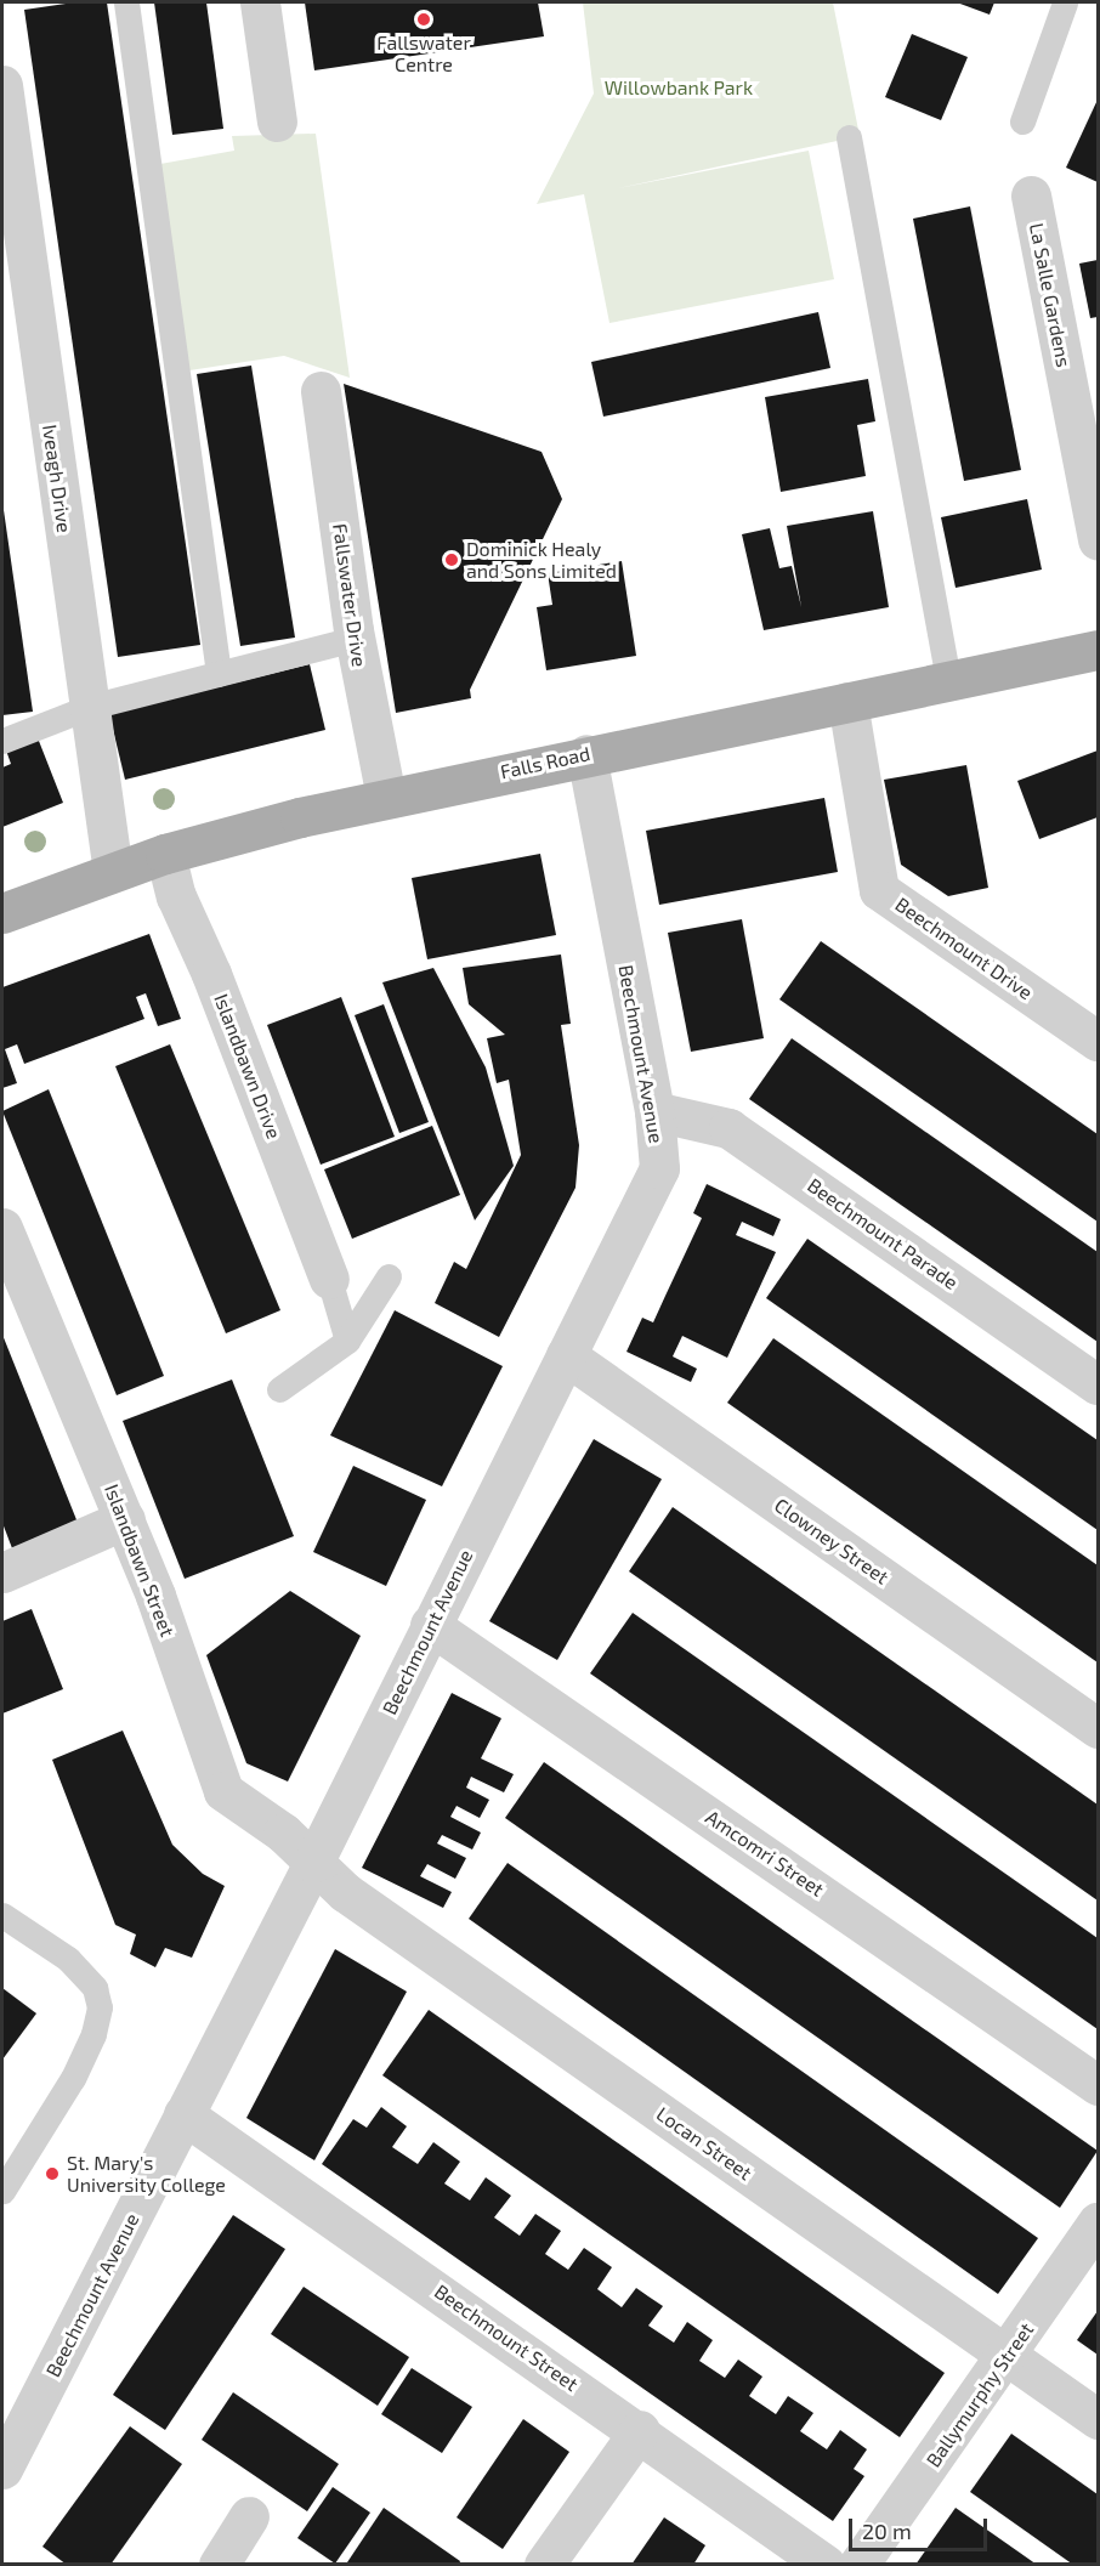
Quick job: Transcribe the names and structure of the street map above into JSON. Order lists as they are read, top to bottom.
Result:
{
  "streets": {
    "main road": ["Falls Road"],
    "street": [
      "La Salle Gardens",
      "Iveagh Drive",
      "Fallswater Drive",
      "Beechmount Drive",
      "Beechmount Avenue",
      "Islandbawn Drive",
      "Beechmount Parade",
      "Clowney Street",
      "Islandbawn Street",
      "Amcomri Street",
      "Locan Street",
      "Beechmount Street",
      "Ballymurphy Street"
    ]
  },
  "crossings": [
    ["Iveagh Drive", "Falls Road"],
    ["Fallswater Drive", "Falls Road"],
    ["Falls Road", "Beechmount Drive"],
    ["Falls Road", "Beechmount Avenue"],
    ["Falls Road", "Islandbawn Drive"],
    ["Beechmount Avenue", "Beechmount Parade"],
    ["Beechmount Avenue", "Clowney Street"],
    ["Beechmount Avenue", "Islandbawn Street"],
    ["Beechmount Avenue", "Amcomri Street"],
    ["Beechmount Avenue", "Locan Street"],
    ["Beechmount Avenue", "Beechmount Street"],
    ["Islandbawn Street", "Locan Street"],
    ["Locan Street", "Ballymurphy Street"]
  ],
  "parks": ["Willowbank Park"],
  "places": ["Fallswater Centre", "Dominick Healy and Sons Limited", "St. Mary's University College"],
  "scale_bar": "20 m"
}
